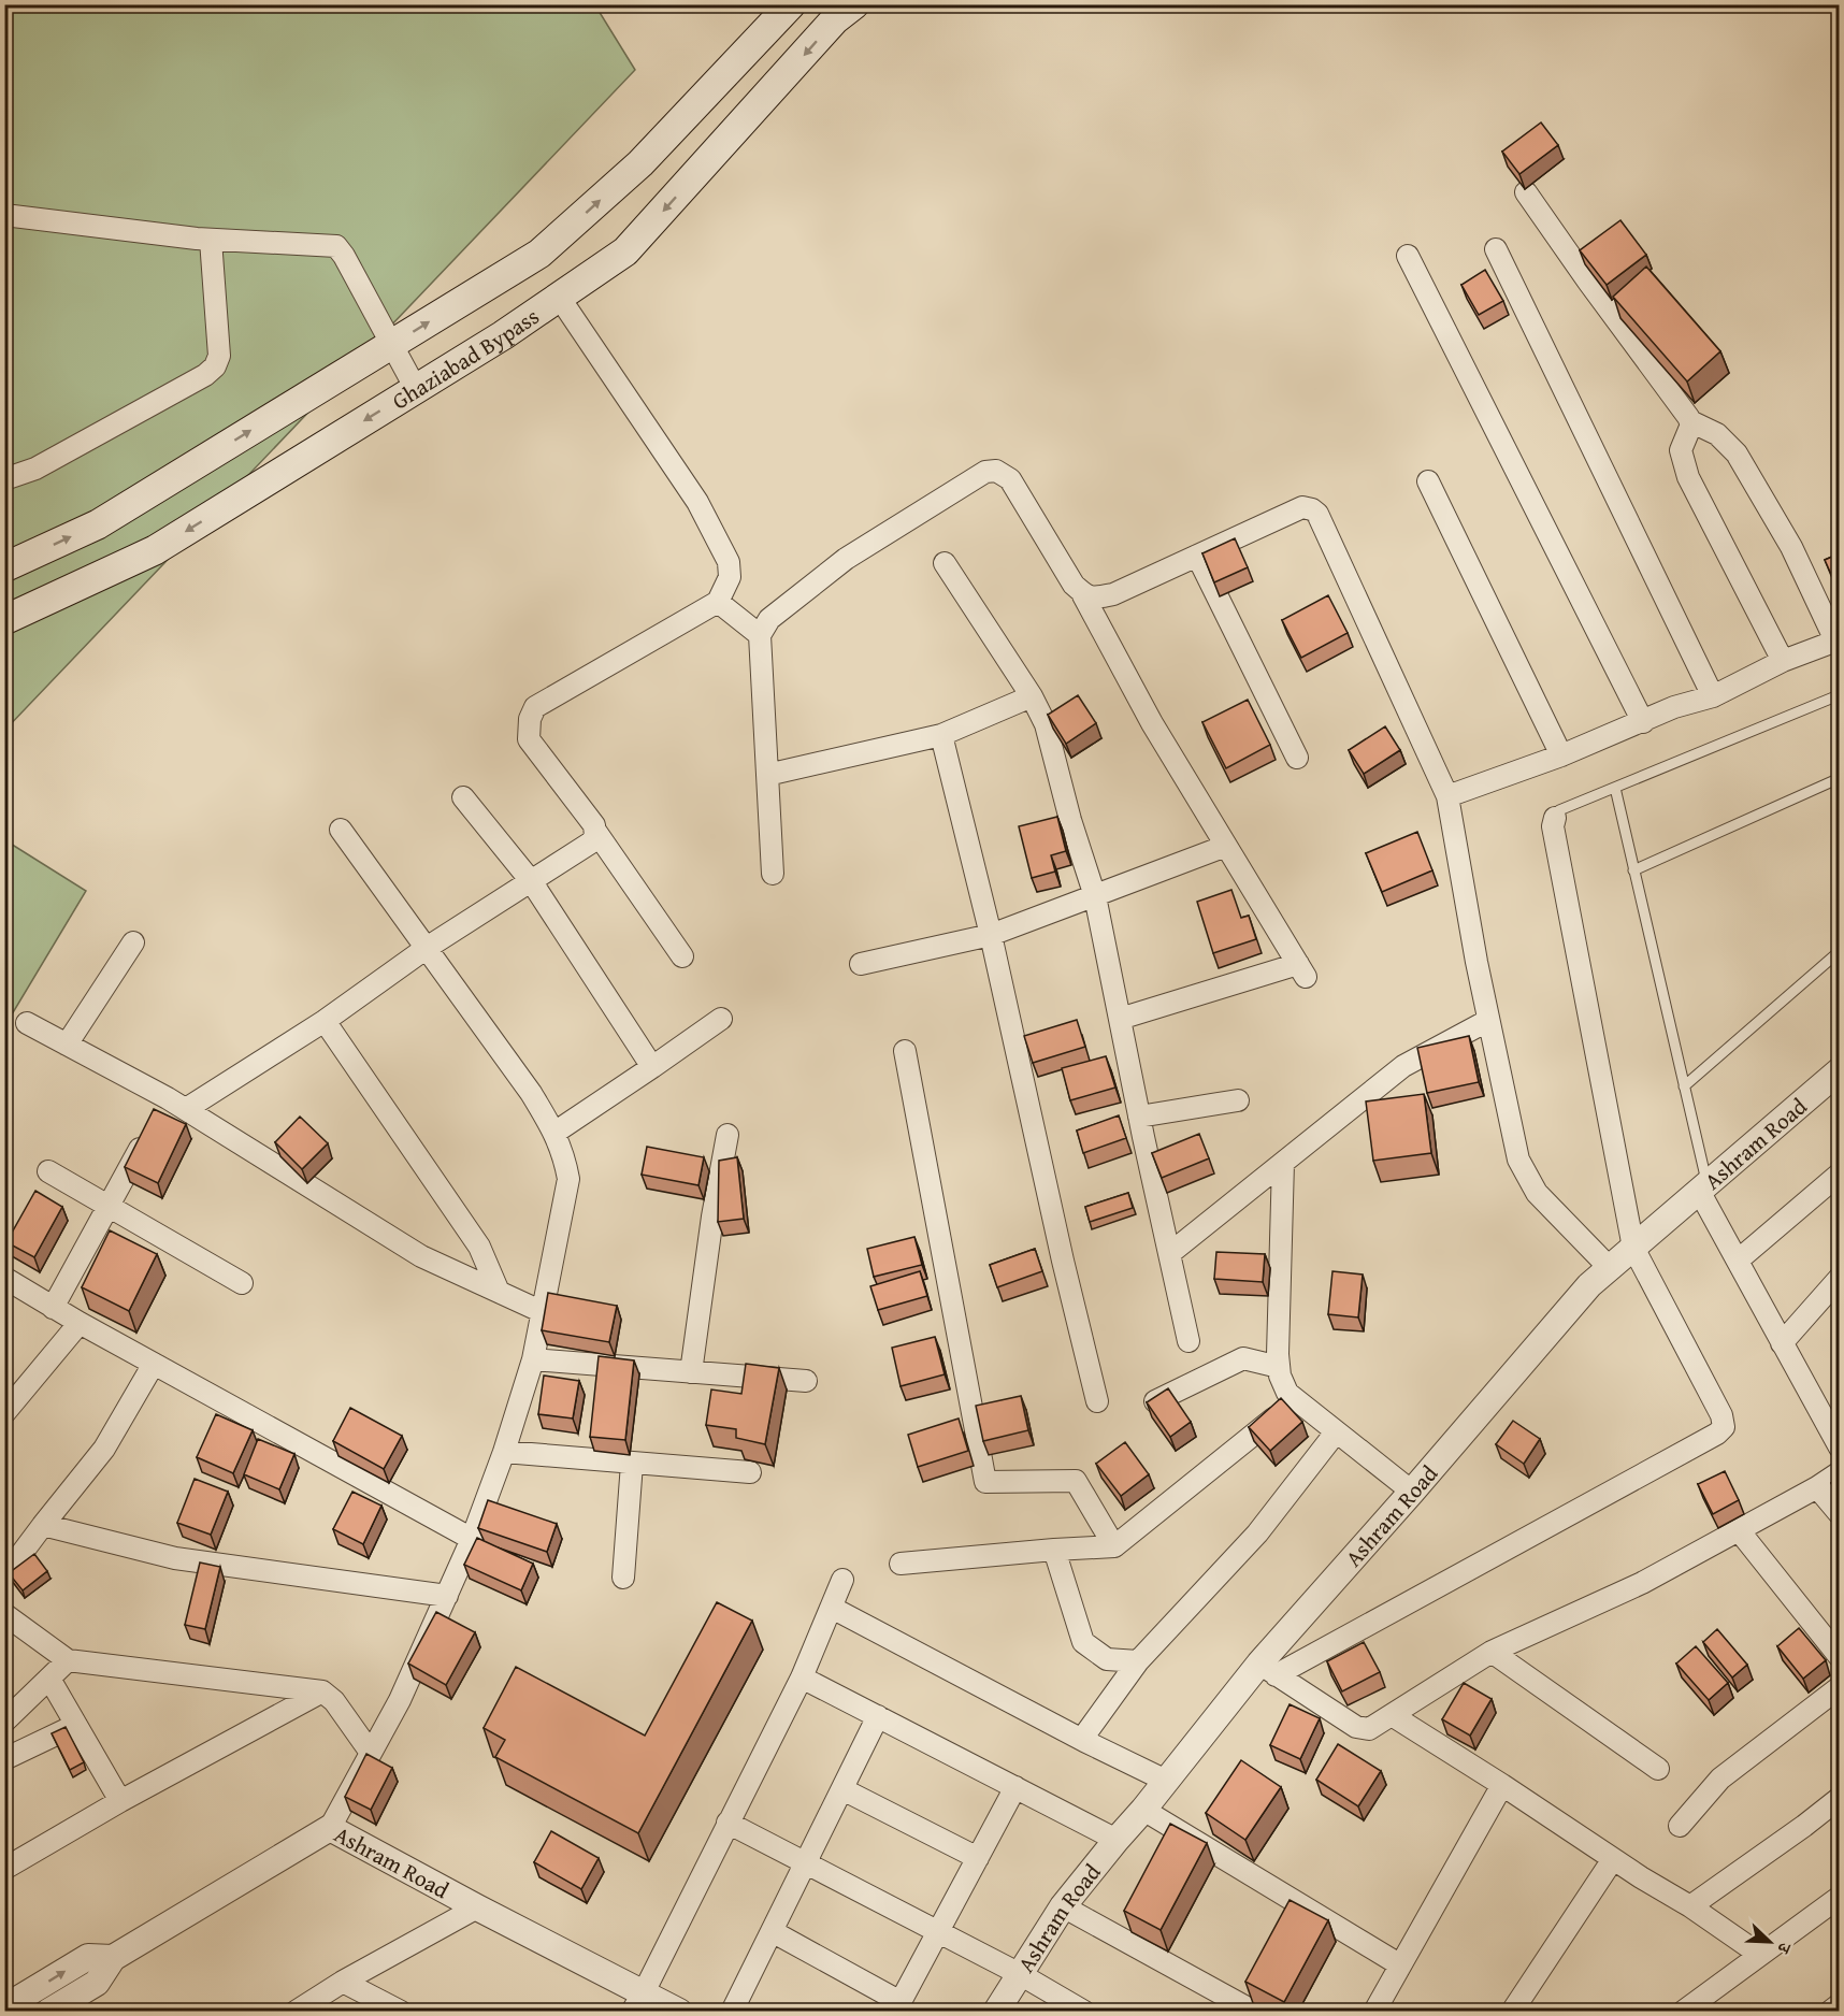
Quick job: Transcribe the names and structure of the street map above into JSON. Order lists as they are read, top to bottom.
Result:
{
  "streets": {
    "main road": ["Ghaziabad Bypass"],
    "street": ["Ashram Road"]
  },
  "north": "bottom right"
}
